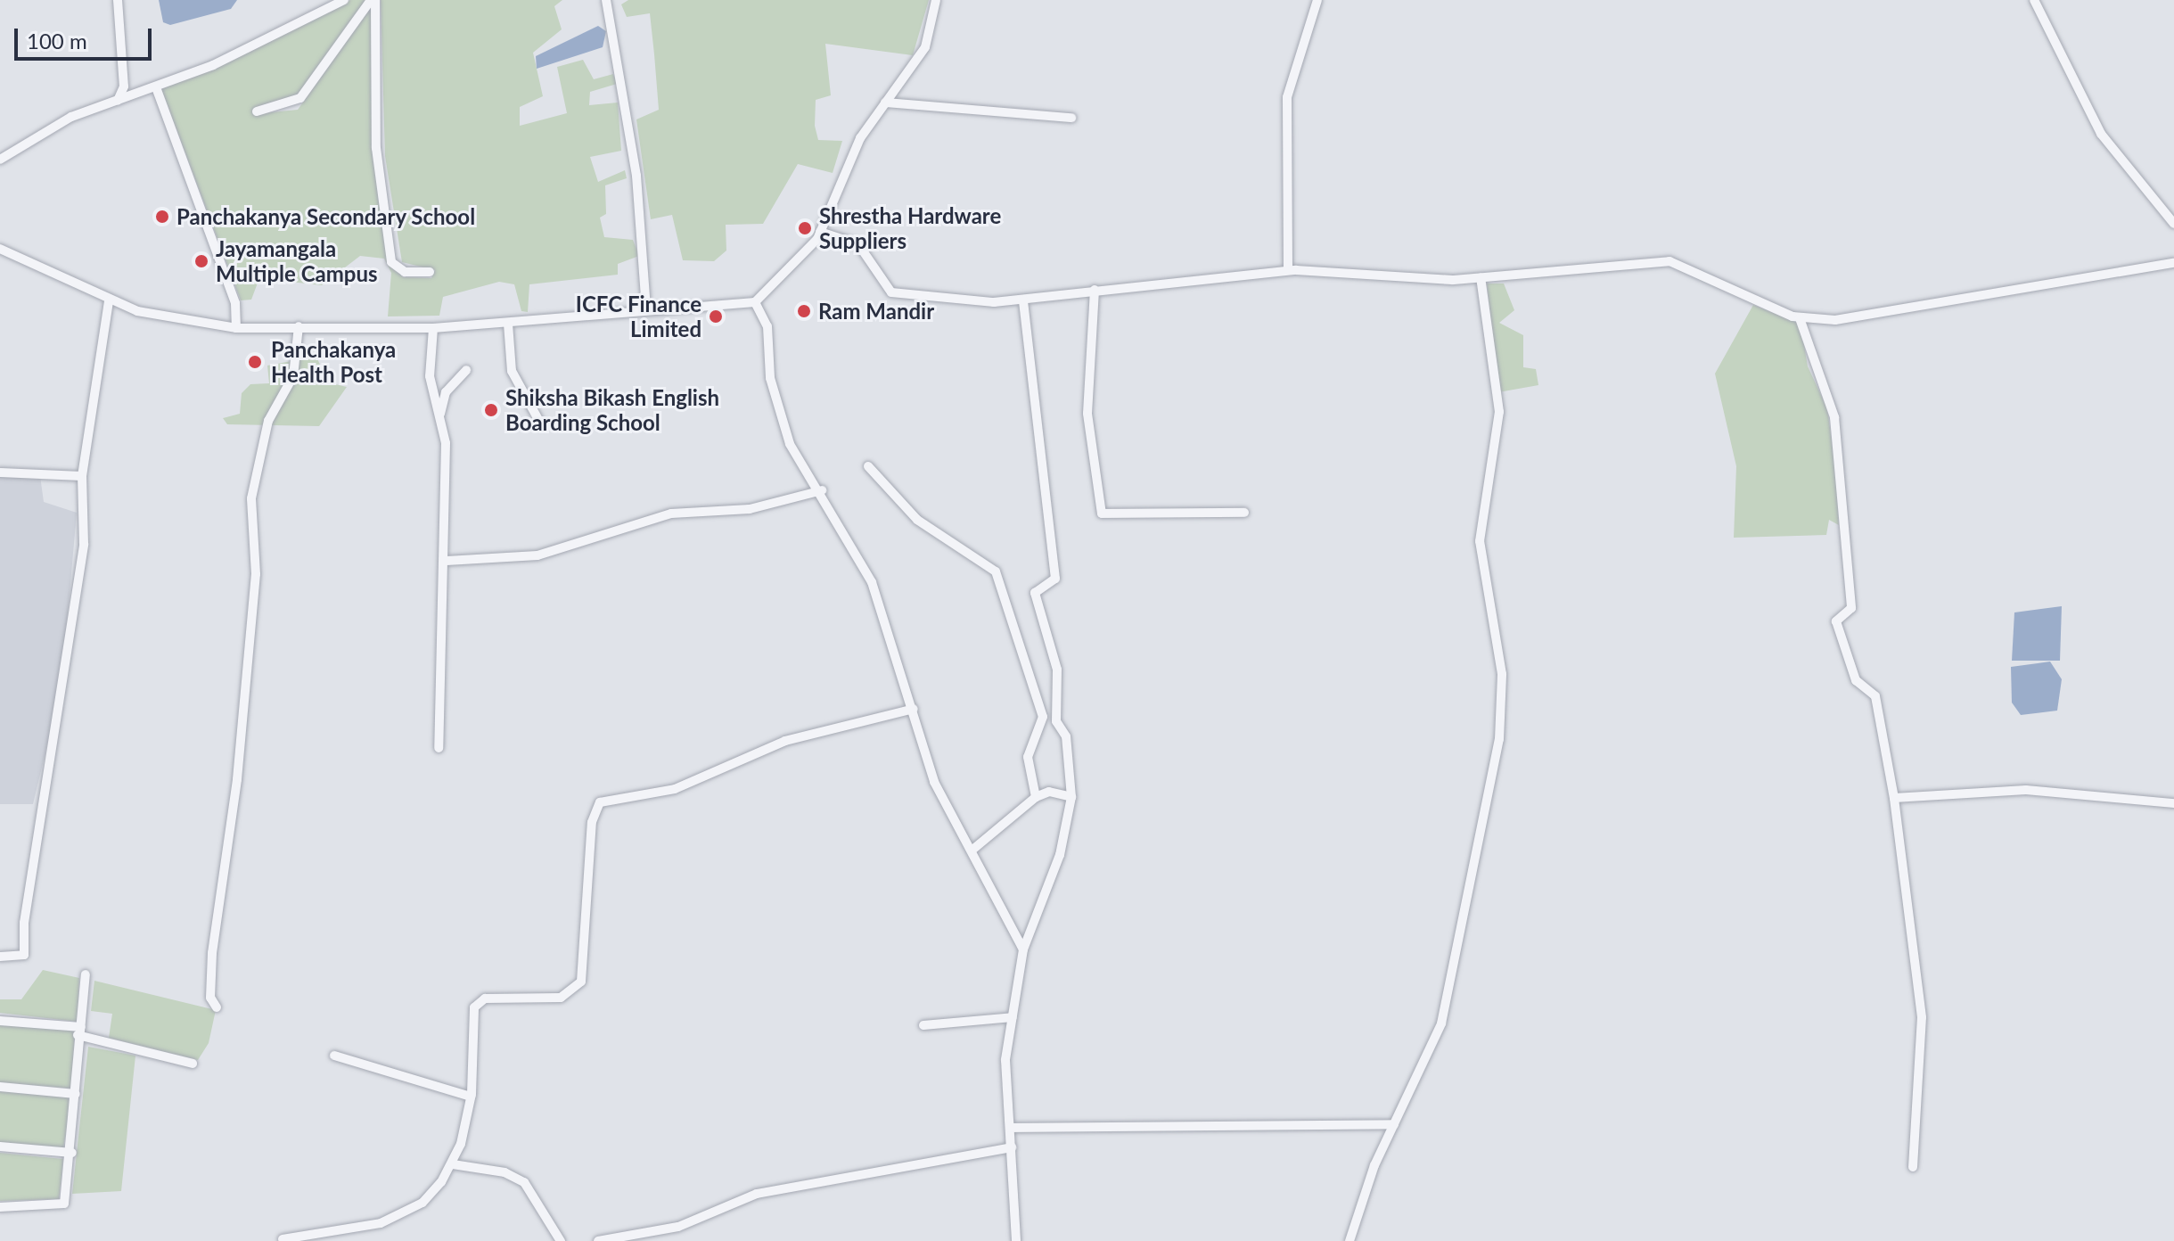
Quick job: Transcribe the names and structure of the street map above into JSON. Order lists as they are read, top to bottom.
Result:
{
  "places": [
    "Panchakanya Secondary School",
    "Shrestha Hardware Suppliers",
    "Jayamangala Multiple Campus",
    "Ram Mandir",
    "ICFC Finance Limited",
    "Panchakanya Health Post",
    "Shiksha Bikash English Boarding School"
  ],
  "scale_bar": "100 m"
}
